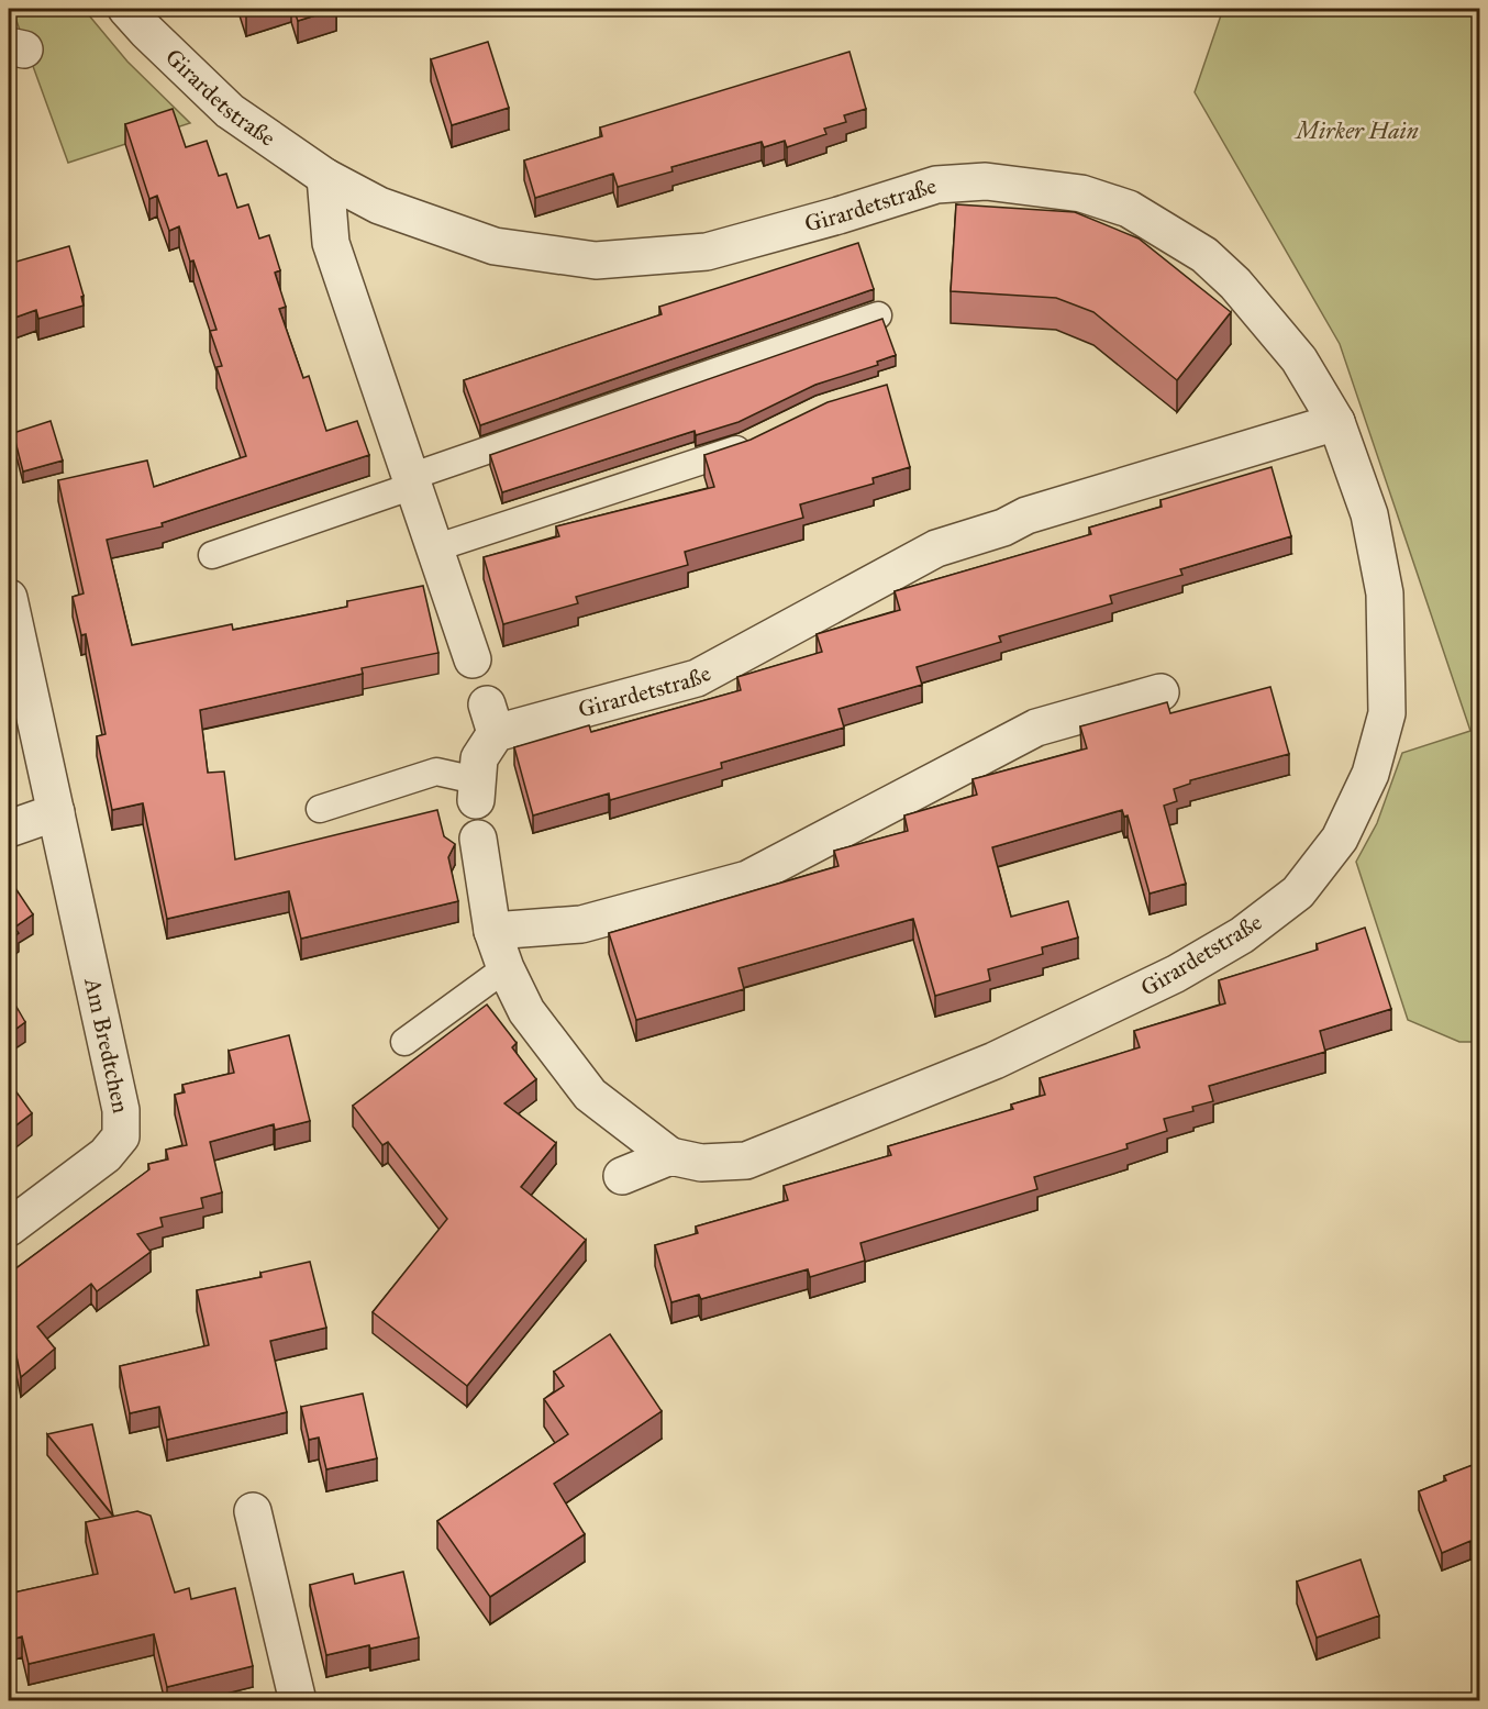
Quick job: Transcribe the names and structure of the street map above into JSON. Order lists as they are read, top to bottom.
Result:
{
  "streets": {
    "street": ["Girardetstraße", "Am Bredtchen"]
  },
  "parks": ["Mirker Hain"]
}
